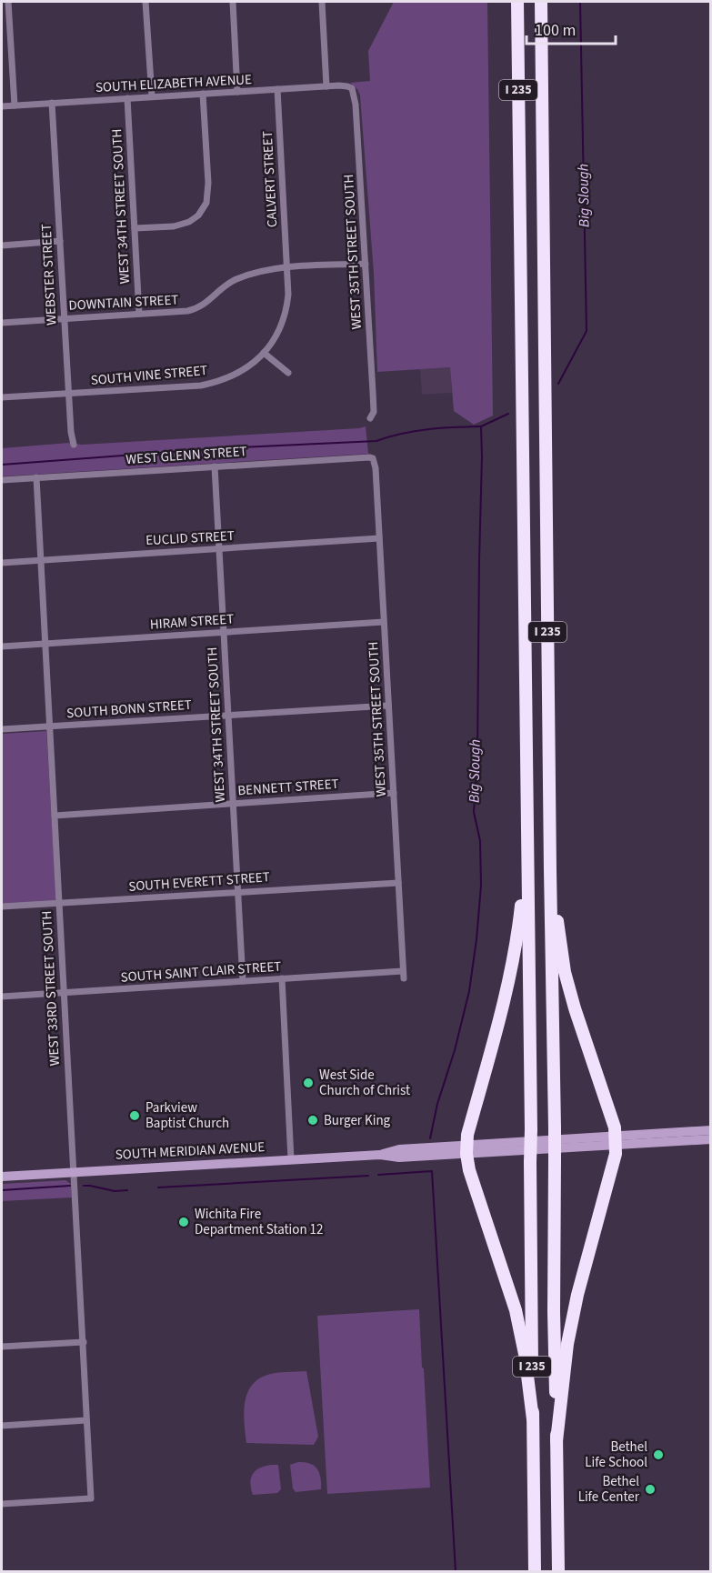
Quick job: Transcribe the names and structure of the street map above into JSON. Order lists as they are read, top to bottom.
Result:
{
  "streets": {
    "highway": ["I 235"],
    "main road": ["SOUTH MERIDIAN AVENUE"],
    "street": [
      "SOUTH ELIZABETH AVENUE",
      "CALVERT STREET",
      "WEST 34TH STREET SOUTH",
      "WEST 35TH STREET SOUTH",
      "WEBSTER STREET",
      "DOWNTAIN STREET",
      "SOUTH VINE STREET",
      "WEST GLENN STREET",
      "EUCLID STREET",
      "HIRAM STREET",
      "SOUTH BONN STREET",
      "BENNETT STREET",
      "SOUTH EVERETT STREET",
      "SOUTH SAINT CLAIR STREET",
      "WEST 33RD STREET SOUTH"
    ]
  },
  "crossings": [
    ["SOUTH ELIZABETH AVENUE", "CALVERT STREET"],
    ["SOUTH ELIZABETH AVENUE", "WEST 34TH STREET SOUTH"],
    ["SOUTH ELIZABETH AVENUE", "WEST 35TH STREET SOUTH"],
    ["SOUTH ELIZABETH AVENUE", "WEBSTER STREET"],
    ["CALVERT STREET", "DOWNTAIN STREET"],
    ["CALVERT STREET", "SOUTH VINE STREET"],
    ["WEST 34TH STREET SOUTH", "DOWNTAIN STREET"],
    ["WEST 34TH STREET SOUTH", "WEST GLENN STREET"],
    ["WEST 34TH STREET SOUTH", "EUCLID STREET"],
    ["WEST 34TH STREET SOUTH", "HIRAM STREET"],
    ["WEST 34TH STREET SOUTH", "SOUTH BONN STREET"],
    ["WEST 34TH STREET SOUTH", "BENNETT STREET"],
    ["WEST 34TH STREET SOUTH", "SOUTH EVERETT STREET"],
    ["WEST 34TH STREET SOUTH", "SOUTH SAINT CLAIR STREET"],
    ["WEST 35TH STREET SOUTH", "DOWNTAIN STREET"],
    ["WEST 35TH STREET SOUTH", "WEST GLENN STREET"],
    ["WEST 35TH STREET SOUTH", "EUCLID STREET"],
    ["WEST 35TH STREET SOUTH", "HIRAM STREET"],
    ["WEST 35TH STREET SOUTH", "SOUTH BONN STREET"],
    ["WEST 35TH STREET SOUTH", "BENNETT STREET"],
    ["WEST 35TH STREET SOUTH", "SOUTH EVERETT STREET"],
    ["WEST 35TH STREET SOUTH", "SOUTH SAINT CLAIR STREET"],
    ["WEBSTER STREET", "DOWNTAIN STREET"],
    ["WEBSTER STREET", "SOUTH VINE STREET"],
    ["DOWNTAIN STREET", "SOUTH VINE STREET"],
    ["WEST GLENN STREET", "WEST 33RD STREET SOUTH"],
    ["EUCLID STREET", "WEST 33RD STREET SOUTH"],
    ["HIRAM STREET", "WEST 33RD STREET SOUTH"],
    ["SOUTH BONN STREET", "WEST 33RD STREET SOUTH"],
    ["BENNETT STREET", "WEST 33RD STREET SOUTH"],
    ["SOUTH EVERETT STREET", "WEST 33RD STREET SOUTH"],
    ["SOUTH SAINT CLAIR STREET", "WEST 33RD STREET SOUTH"],
    ["WEST 33RD STREET SOUTH", "SOUTH MERIDIAN AVENUE"]
  ],
  "water": ["Big Slough"],
  "places": [
    "West Side Church of Christ",
    "Parkview Baptist Church",
    "Burger King",
    "Wichita Fire Department Station 12",
    "Bethel Life School",
    "Bethel Life Center"
  ],
  "scale_bar": "100 m"
}
